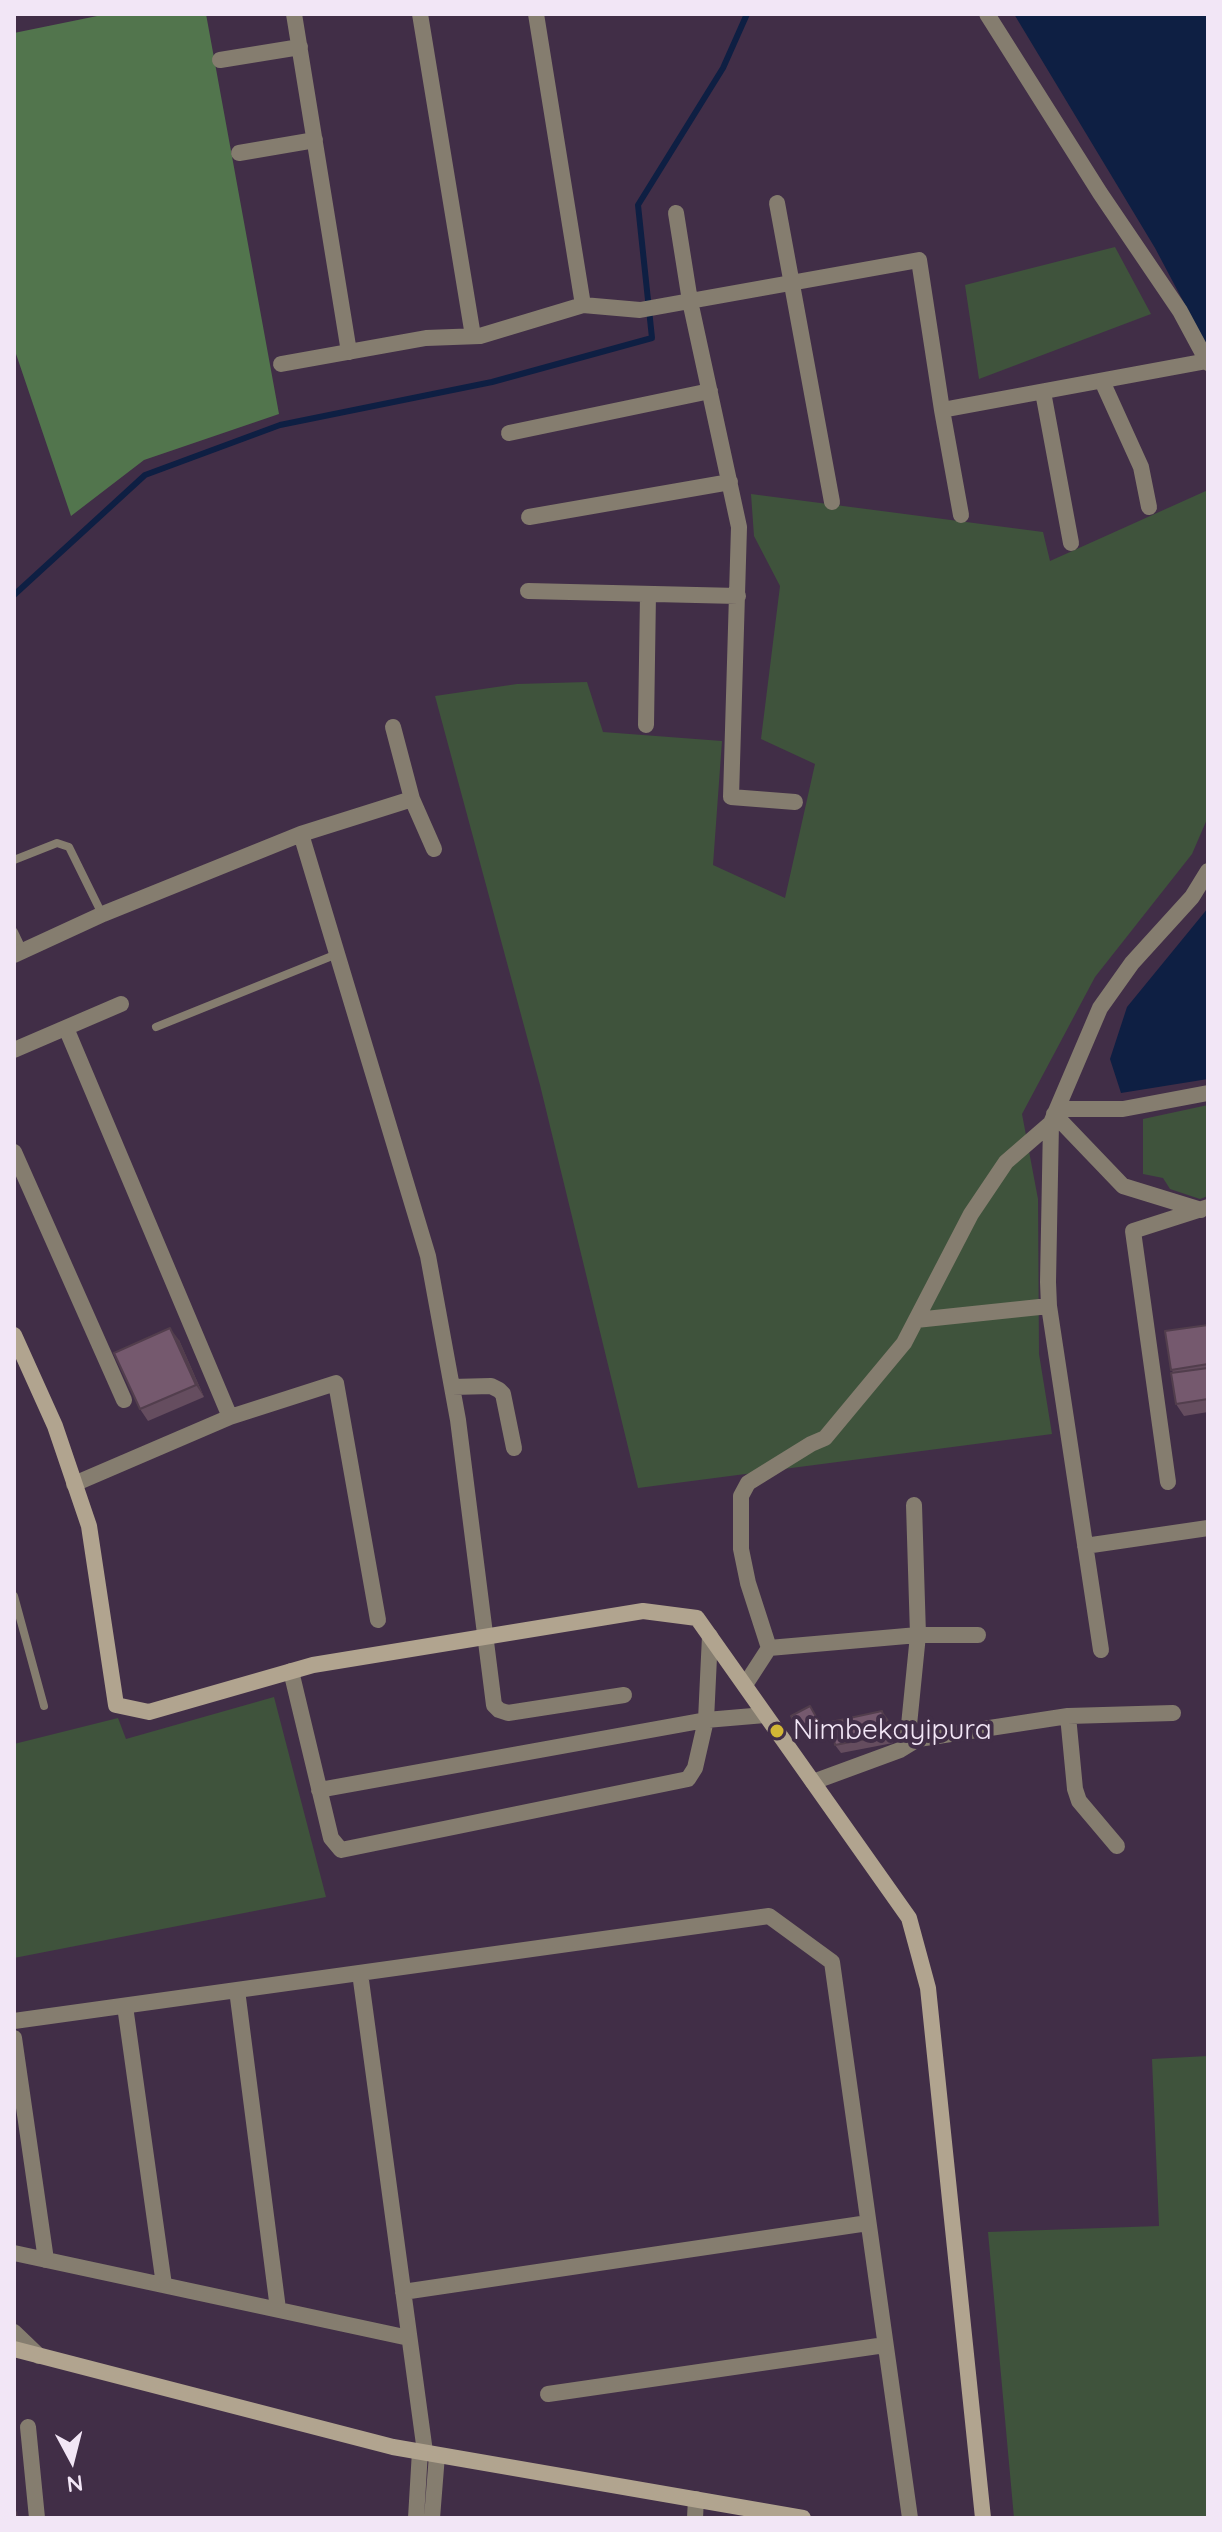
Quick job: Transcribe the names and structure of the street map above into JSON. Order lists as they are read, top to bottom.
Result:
{
  "places": ["Nimbekayipura"],
  "north": "bottom"
}
